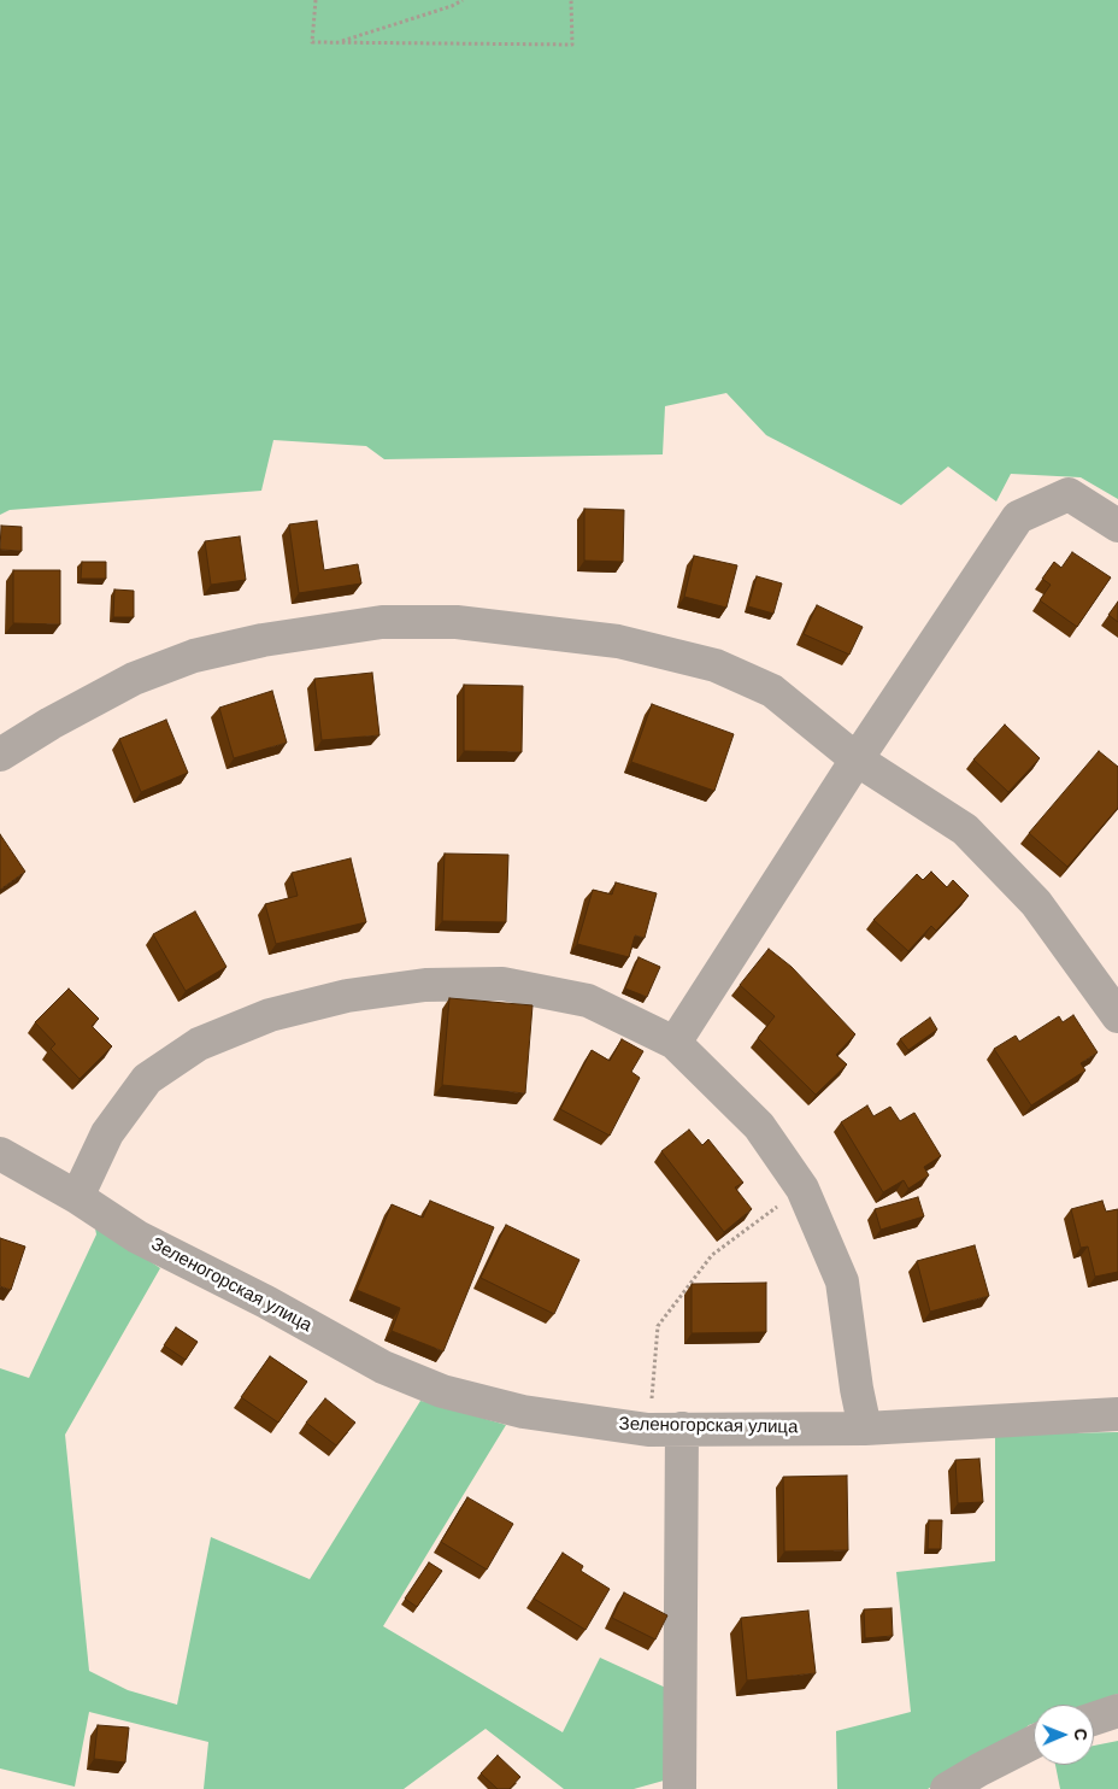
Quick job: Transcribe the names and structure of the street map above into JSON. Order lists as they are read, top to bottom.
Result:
{
  "streets": {
    "street": ["Зеленогорская улица"]
  },
  "north": "right"
}
